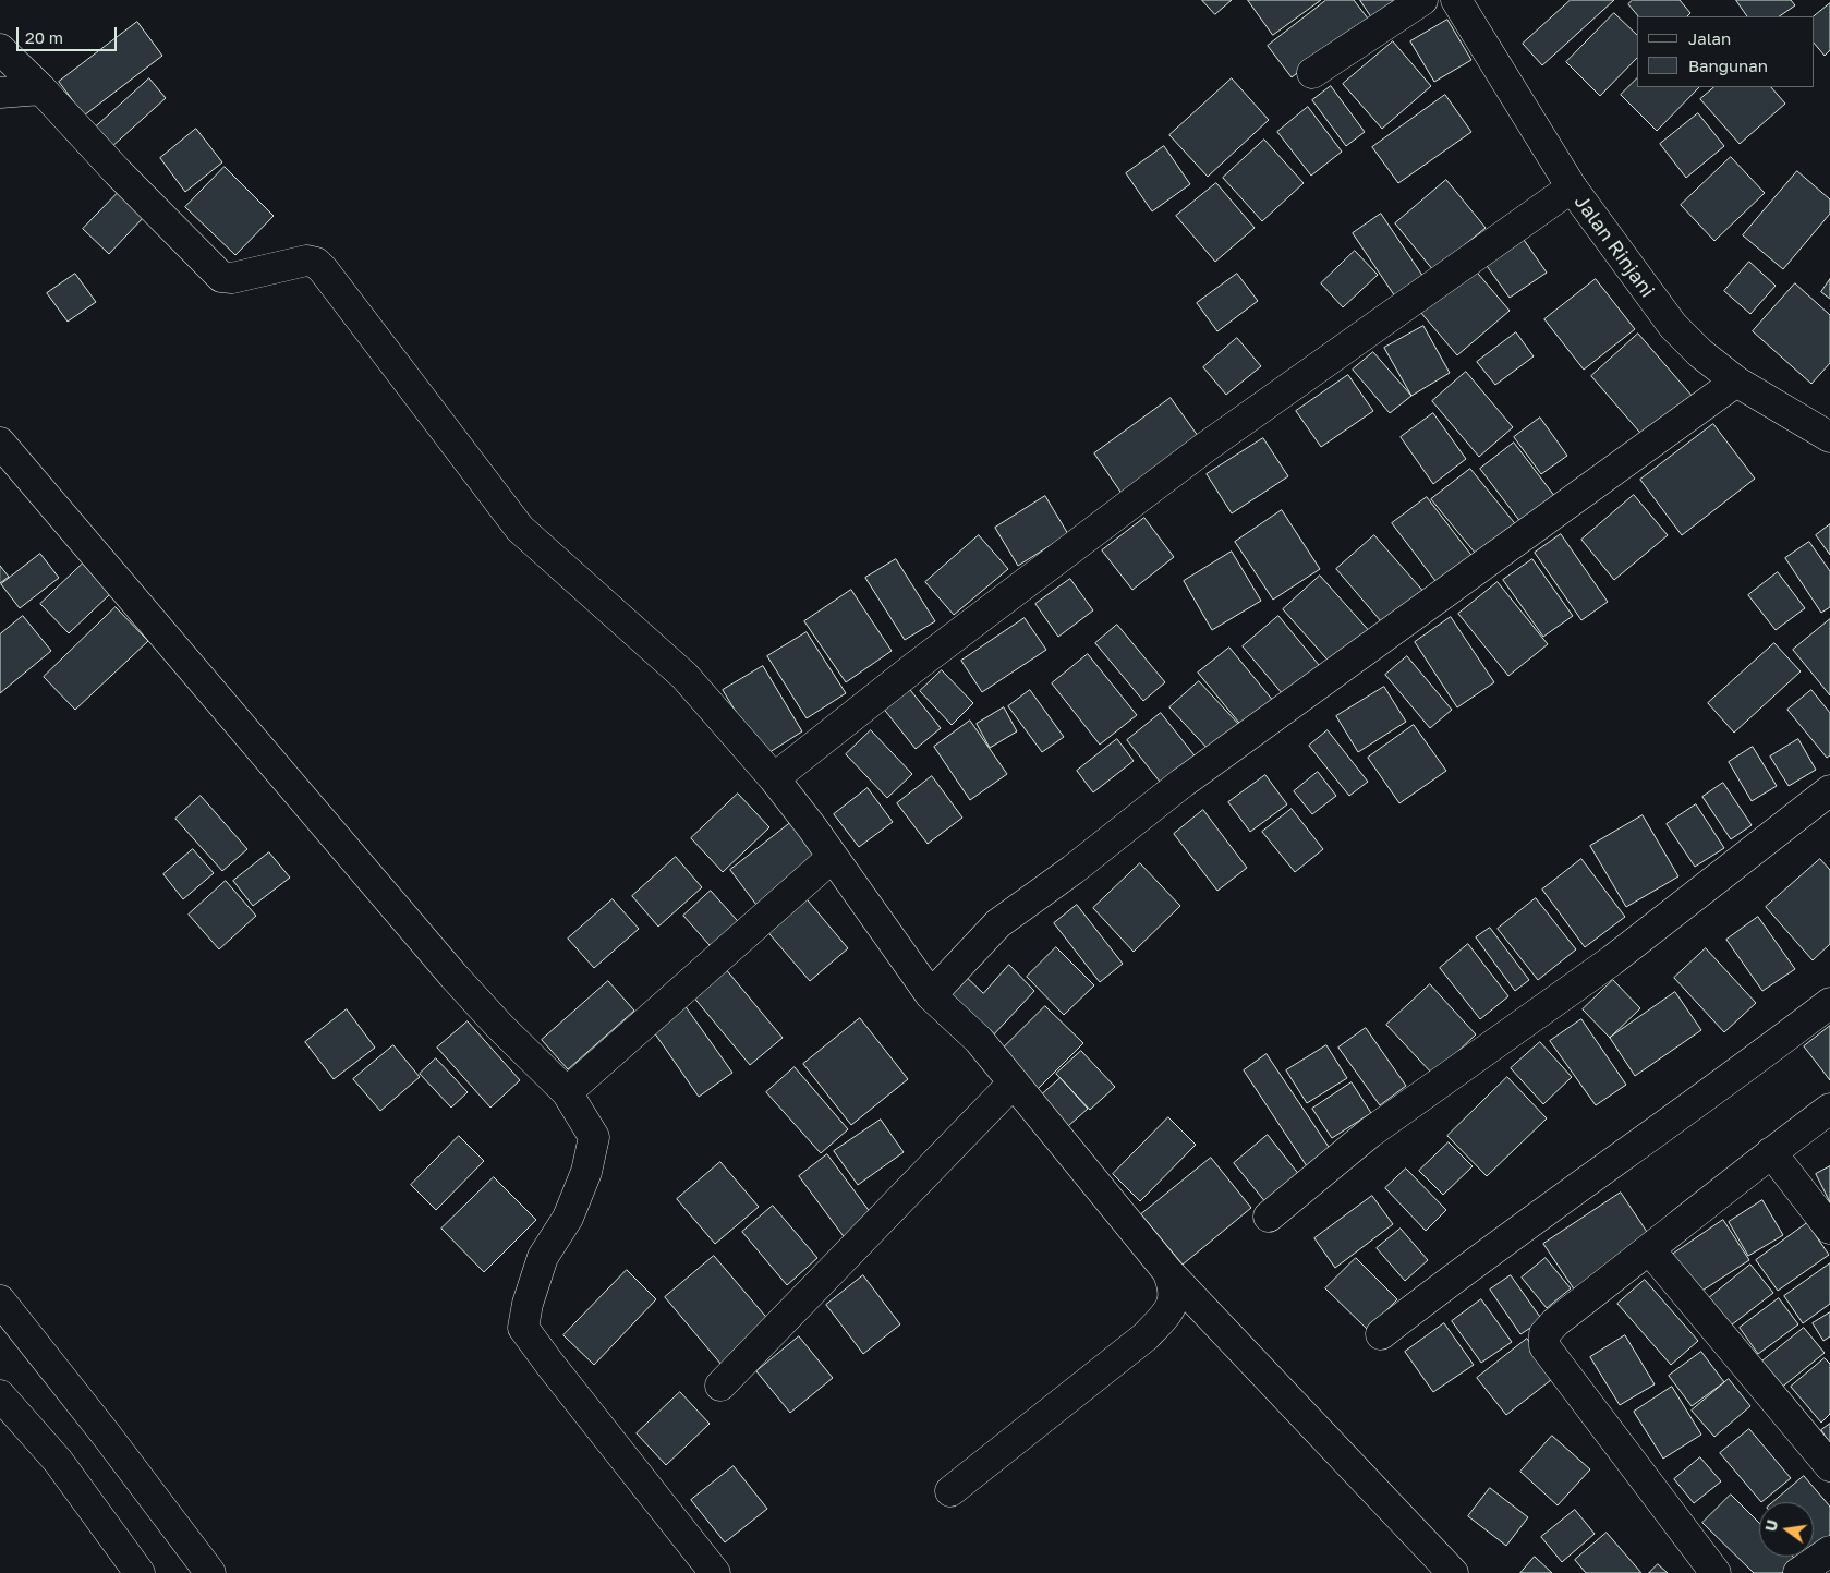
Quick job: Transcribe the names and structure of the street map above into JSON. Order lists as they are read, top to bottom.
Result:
{
  "streets": {
    "main road": ["Jalan Rinjani"]
  },
  "legend": ["Jalan", "Bangunan"],
  "scale_bar": "20 m",
  "north": "left"
}
